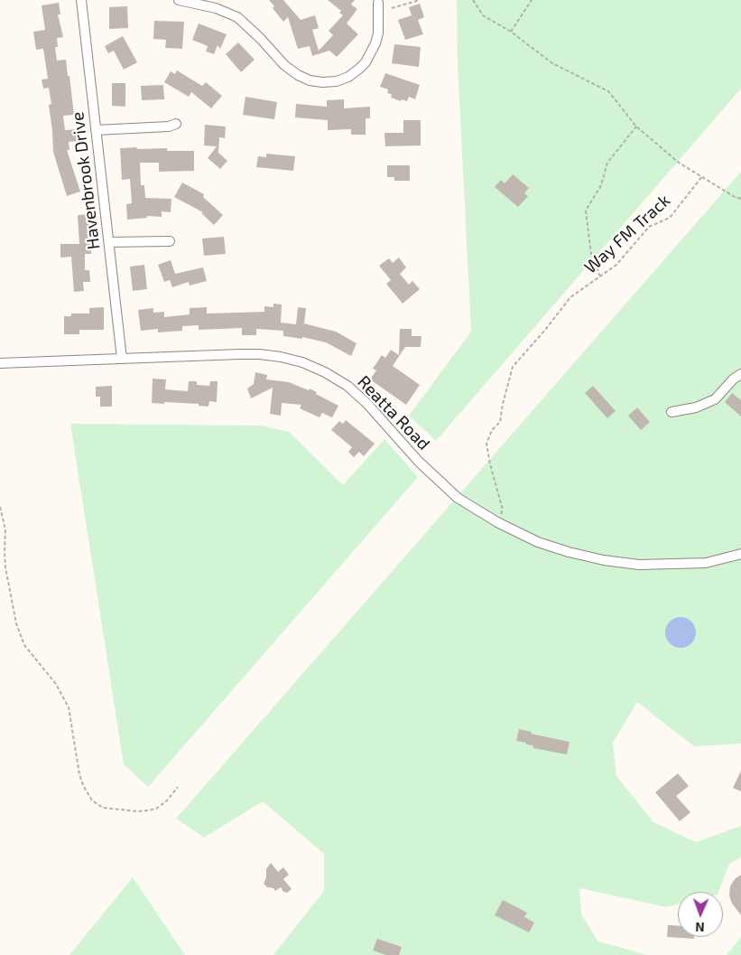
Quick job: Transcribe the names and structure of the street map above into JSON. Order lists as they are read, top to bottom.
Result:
{
  "streets": {
    "street": ["Havenbrook Drive", "Reatta Road"],
    "path": ["Way FM Track"]
  },
  "crossings": [
    ["Havenbrook Drive", "Reatta Road"],
    ["Way FM Track", "Reatta Road"]
  ],
  "north": "bottom"
}
